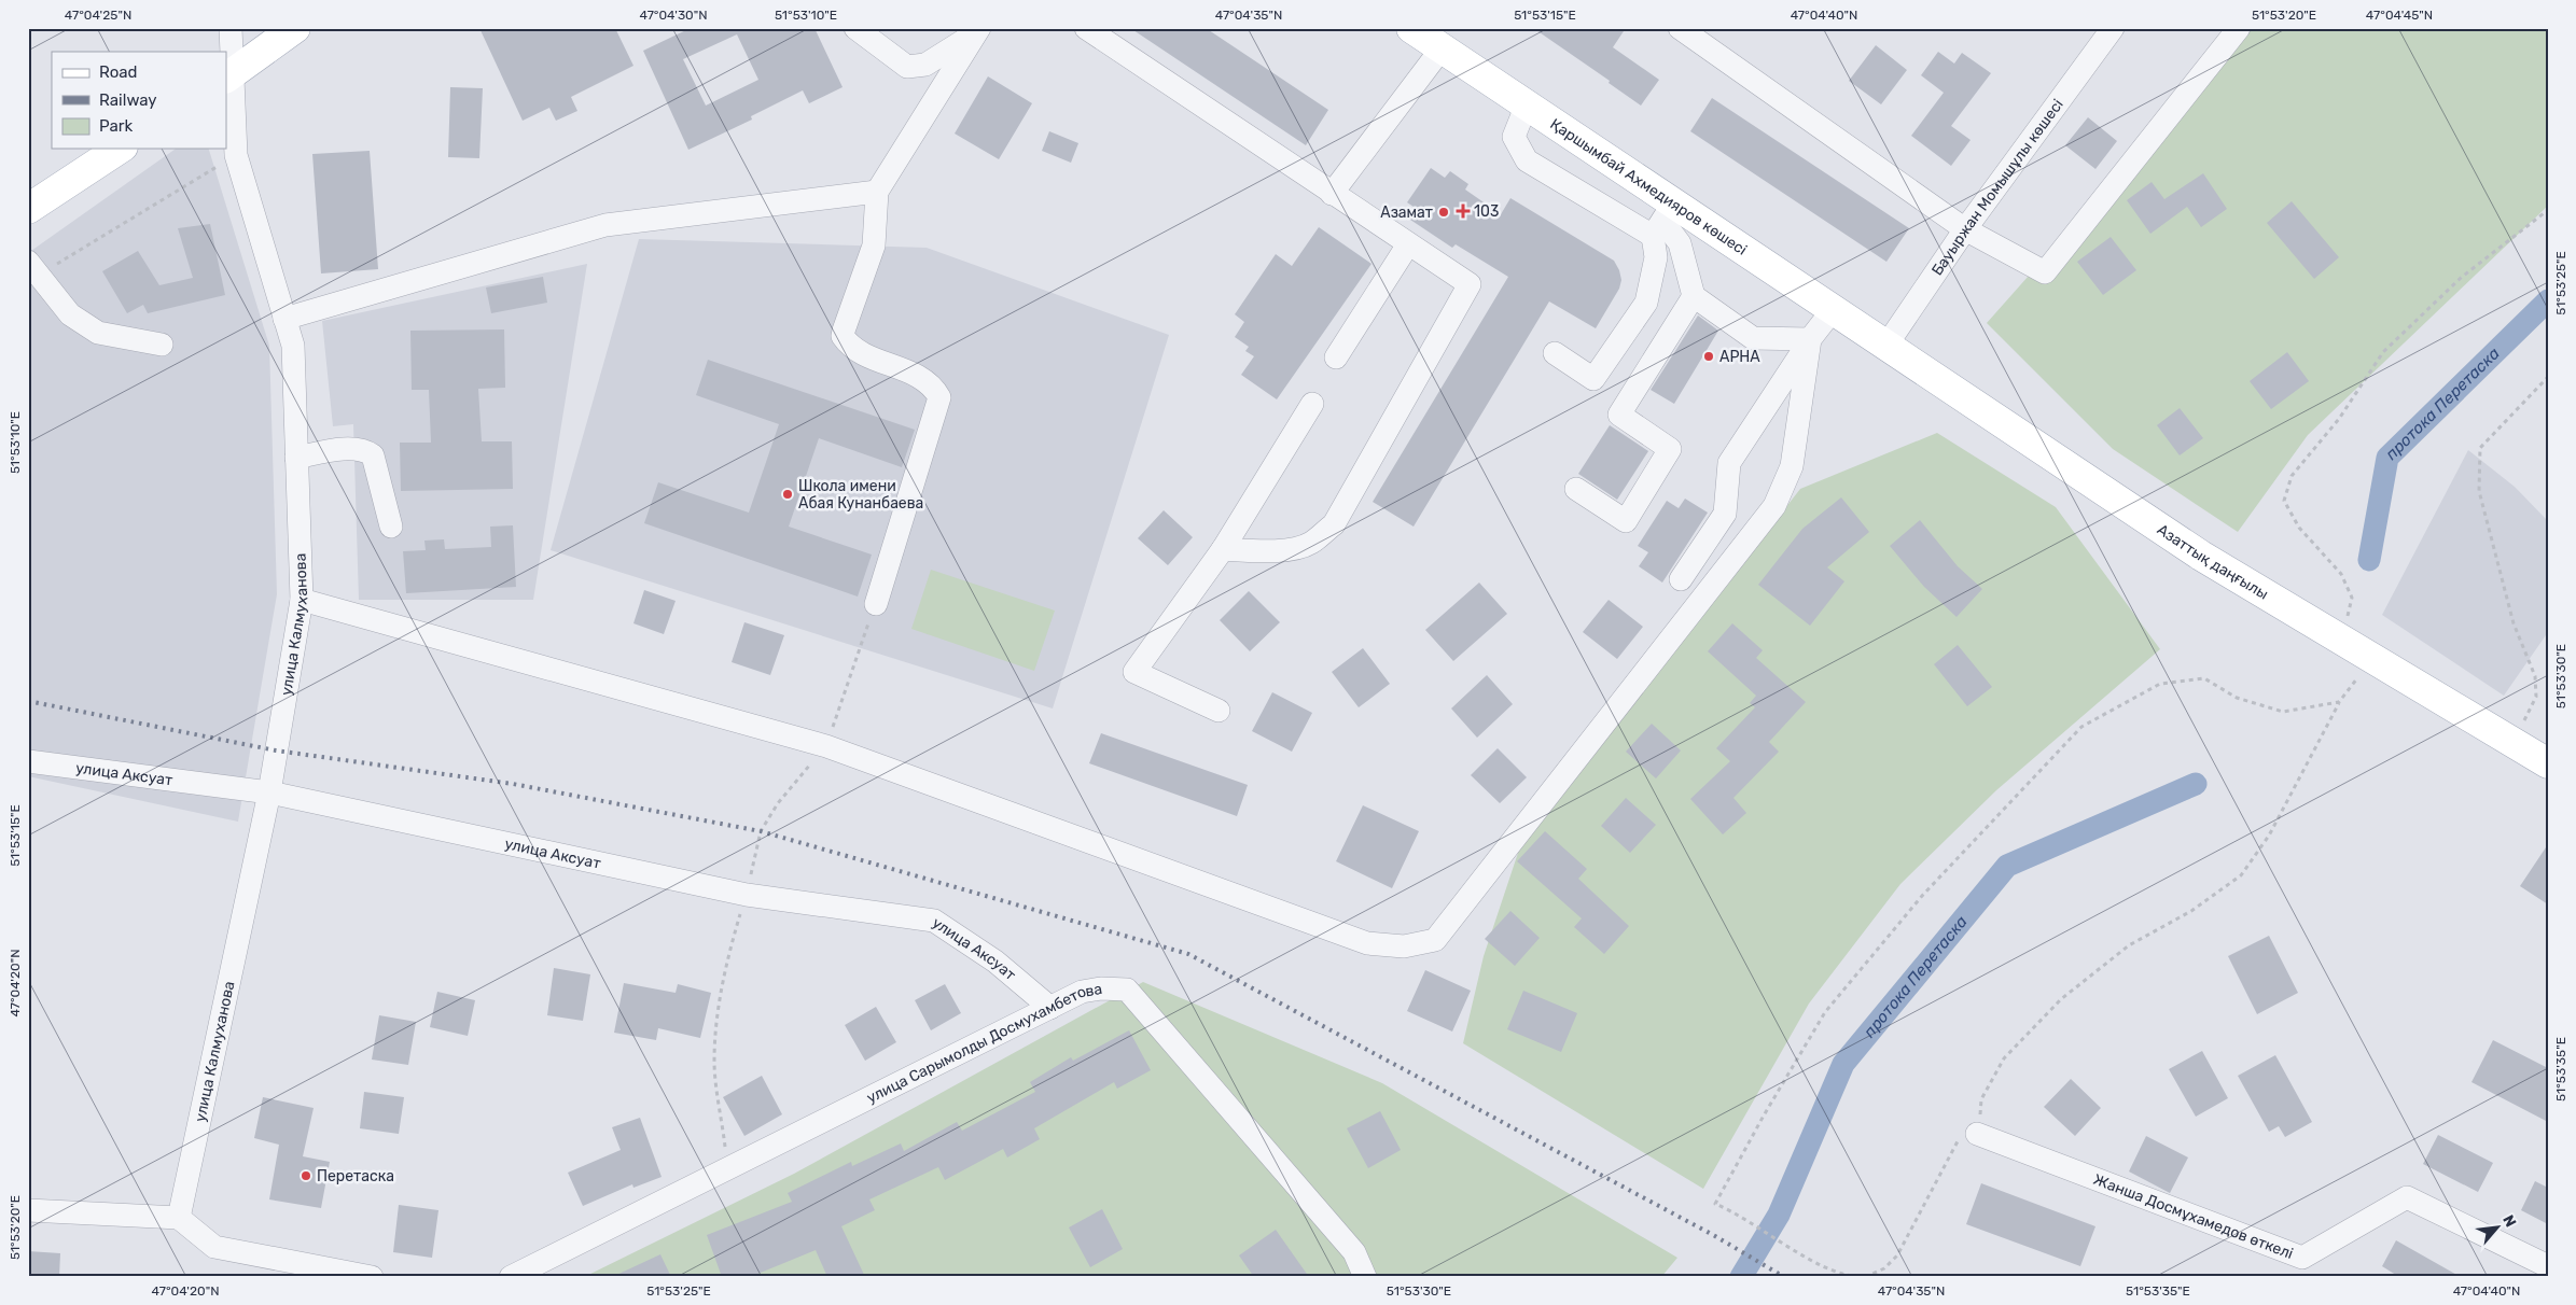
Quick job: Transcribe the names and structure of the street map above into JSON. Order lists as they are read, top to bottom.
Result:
{
  "streets": {
    "main road": ["Қаршымбай Ахмедияров көшесі", "Азаттық даңғылы"],
    "street": [
      "Бауыржан Момышұлы көшесі",
      "улица Калмуханова",
      "улица Аксуат",
      "улица Сарымолды Досмухамбетова",
      "Жанша Досмұхамедов өткелі"
    ]
  },
  "crossings": [
    ["Бауыржан Момышұлы көшесі", "Қаршымбай Ахмедияров көшесі"],
    ["Бауыржан Момышұлы көшесі", "Азаттық даңғылы"],
    ["Қаршымбай Ахмедияров көшесі", "Азаттық даңғылы"],
    ["улица Калмуханова", "улица Аксуат"],
    ["улица Аксуат", "улица Сарымолды Досмухамбетова"]
  ],
  "water": ["протока Перетаска"],
  "places": {
    "health": ["103"],
    "other": [
      "Азамат",
      "АРНА",
      "Школа имени Абая Кунанбаева",
      "Перетаска"
    ]
  },
  "legend": ["Road", "Railway", "Park"],
  "north": "top right",
  "coordinates": [
    "47°04'25\"N",
    "47°04'30\"N",
    "51°53'10\"E",
    "47°04'35\"N",
    "51°53'15\"E",
    "47°04'40\"N",
    "51°53'20\"E",
    "47°04'45\"N",
    "51°53'25\"E",
    "51°53'30\"E",
    "47°04'20\"N",
    "51°53'35\"E"
  ]
}
